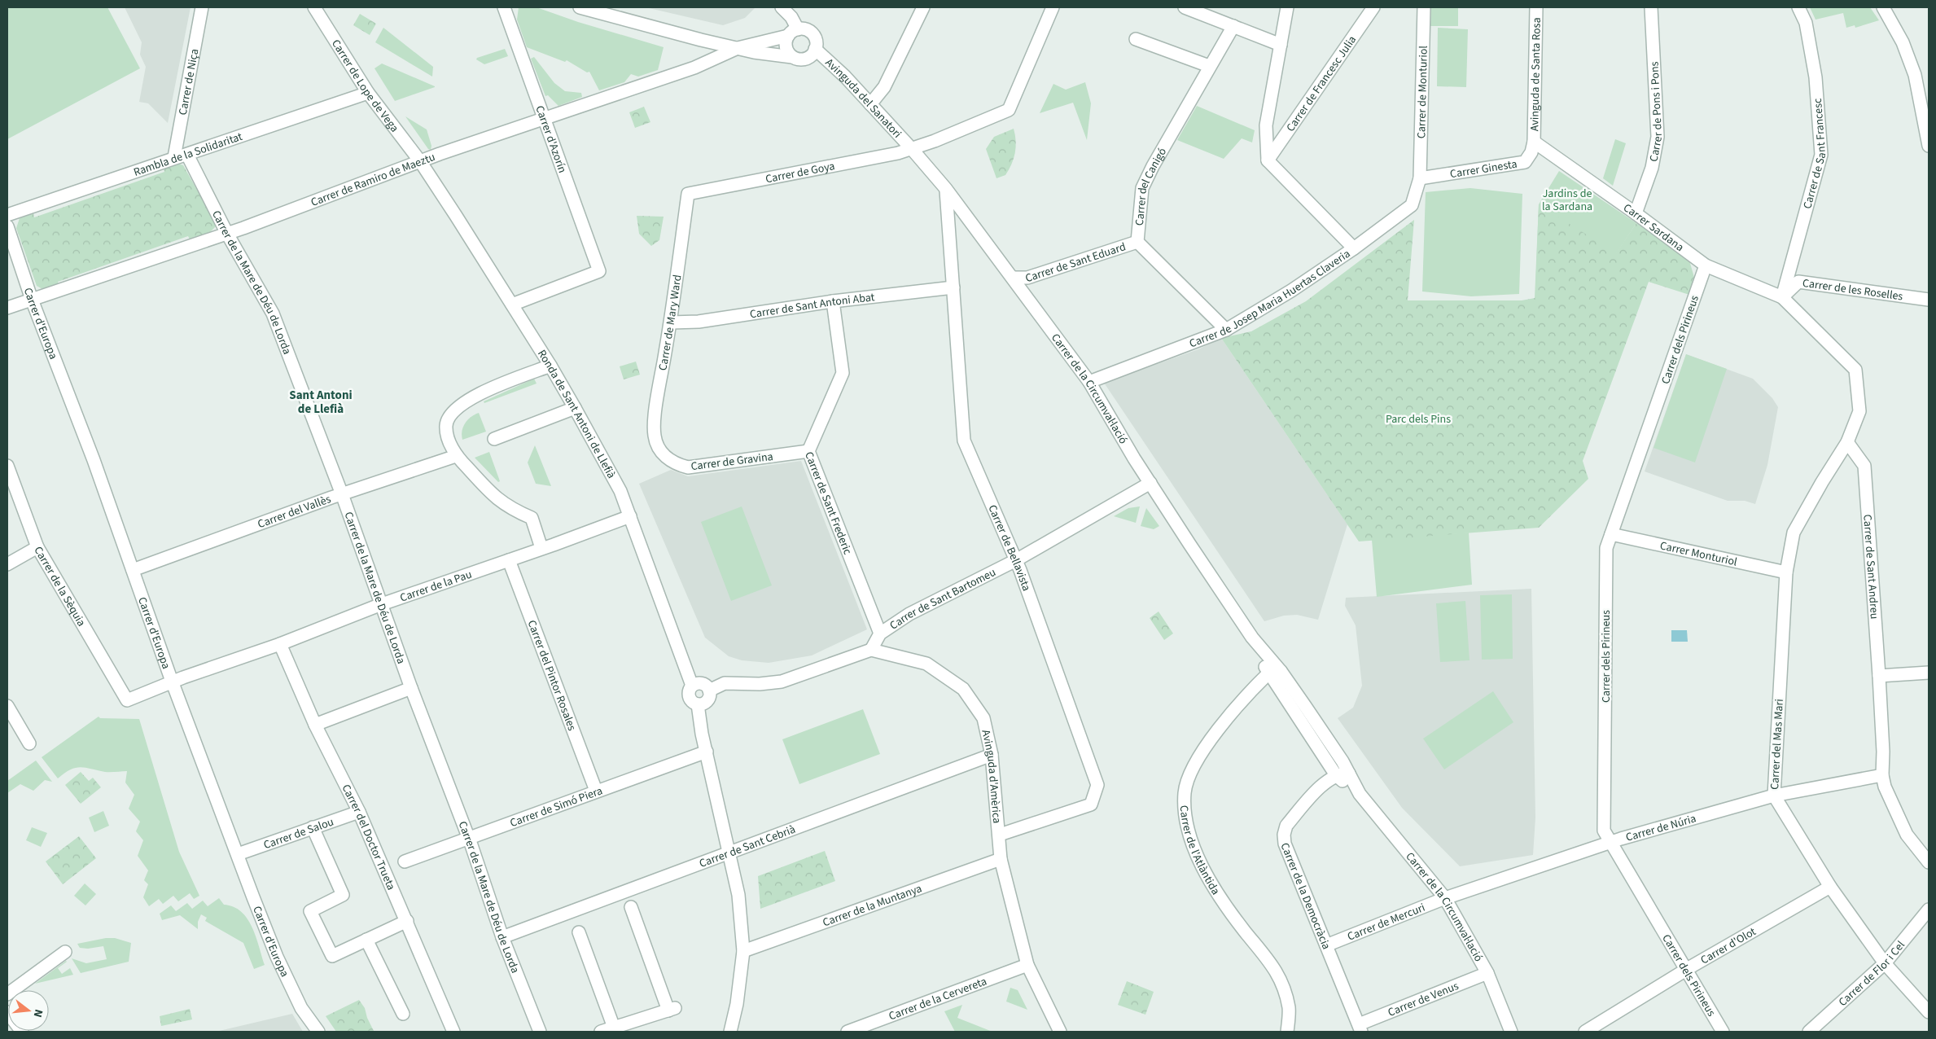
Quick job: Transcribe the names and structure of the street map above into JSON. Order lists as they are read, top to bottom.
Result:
{
  "streets": {
    "street": [
      "Avinguda de Santa Rosa",
      "Carrer de Niça",
      "Carrer de Francesc Julia",
      "Carrer de Lope de Vega",
      "Carrer de Monturiol",
      "Avinguda del Sanatori",
      "Carrer de Pons i Pons",
      "Carrer d'Azorín",
      "Carrer de Sant Francesc",
      "Rambla de la Solidaritat",
      "Carrer Ginesta",
      "Carrer de Goya",
      "Carrer de Ramiro de Maeztu",
      "Carrer del Canigó",
      "Carrer Sardana",
      "Carrer de Sant Eduard",
      "Carrer de la Mare de Déu de Lorda",
      "Carrer de les Roselles",
      "Carrer de Josep Maria Huertas Claveria",
      "Carrer de Sant Antoni Abat",
      "Carrer d'Europa",
      "Carrer de Mary Ward",
      "Carrer dels Pirineus",
      "Carrer de la Circumval·lació",
      "Ronda de Sant Antoni de Llefià",
      "Carrer de Gravina",
      "Carrer de Sant Frederic",
      "Carrer del Vallès",
      "Carrer de Bellavista",
      "Carrer Monturiol",
      "Carrer de Sant Andreu",
      "Carrer de la Pau",
      "Carrer de la Sèquia",
      "Carrer de Sant Bartomeu",
      "Carrer del Pintor Rosales",
      "Carrer del Mas Mari",
      "Avinguda d'Amèrica",
      "Carrer de Simó Piera",
      "Carrer de Núria",
      "Carrer de Salou",
      "Carrer del Doctor Trueta",
      "Carrer de Sant Cebrià",
      "Carrer de l'Atlàntida",
      "Carrer de la Democràcia",
      "Carrer de la Muntanya",
      "Carrer de Mercuri",
      "Carrer d'Olot",
      "Carrer de Flor i Cel",
      "Carrer de Venus",
      "Carrer de la Cervereta"
    ]
  },
  "crossings": [
    ["Avinguda de Santa Rosa", "Carrer Ginesta"],
    ["Avinguda de Santa Rosa", "Carrer Sardana"],
    ["Carrer de Niça", "Rambla de la Solidaritat"],
    ["Carrer de Lope de Vega", "Rambla de la Solidaritat"],
    ["Carrer de Lope de Vega", "Carrer de Ramiro de Maeztu"],
    ["Carrer de Lope de Vega", "Ronda de Sant Antoni de Llefià"],
    ["Carrer de Monturiol", "Carrer Ginesta"],
    ["Carrer de Monturiol", "Carrer de Josep Maria Huertas Claveria"],
    ["Avinguda del Sanatori", "Carrer de Goya"],
    ["Avinguda del Sanatori", "Carrer de Ramiro de Maeztu"],
    ["Avinguda del Sanatori", "Carrer de la Circumval·lació"],
    ["Carrer de Pons i Pons", "Carrer Sardana"],
    ["Carrer d'Azorín", "Carrer de Ramiro de Maeztu"],
    ["Carrer d'Azorín", "Ronda de Sant Antoni de Llefià"],
    ["Carrer de Sant Francesc", "Carrer Sardana"],
    ["Carrer de Sant Francesc", "Carrer de les Roselles"],
    ["Rambla de la Solidaritat", "Carrer de la Mare de Déu de Lorda"],
    ["Carrer Ginesta", "Carrer Sardana"],
    ["Carrer Ginesta", "Carrer de Josep Maria Huertas Claveria"],
    ["Carrer de Goya", "Carrer de Mary Ward"],
    ["Carrer de Goya", "Carrer de la Circumval·lació"],
    ["Carrer de Ramiro de Maeztu", "Carrer de la Mare de Déu de Lorda"],
    ["Carrer de Ramiro de Maeztu", "Carrer d'Europa"],
    ["Carrer de Ramiro de Maeztu", "Ronda de Sant Antoni de Llefià"],
    ["Carrer del Canigó", "Carrer de Sant Eduard"],
    ["Carrer del Canigó", "Carrer de Josep Maria Huertas Claveria"],
    ["Carrer Sardana", "Carrer de les Roselles"],
    ["Carrer Sardana", "Carrer dels Pirineus"],
    ["Carrer de Sant Eduard", "Carrer de la Circumval·lació"],
    ["Carrer de la Mare de Déu de Lorda", "Carrer del Vallès"],
    ["Carrer de la Mare de Déu de Lorda", "Carrer de la Pau"],
    ["Carrer de la Mare de Déu de Lorda", "Carrer de Simó Piera"],
    ["Carrer de la Mare de Déu de Lorda", "Carrer de Sant Cebrià"],
    ["Carrer de Josep Maria Huertas Claveria", "Carrer de la Circumval·lació"],
    ["Carrer de Sant Antoni Abat", "Carrer de Mary Ward"],
    ["Carrer de Sant Antoni Abat", "Carrer de Sant Frederic"],
    ["Carrer de Sant Antoni Abat", "Carrer de Bellavista"],
    ["Carrer d'Europa", "Carrer del Vallès"],
    ["Carrer d'Europa", "Carrer de la Pau"],
    ["Carrer d'Europa", "Carrer de Salou"],
    ["Carrer de Mary Ward", "Carrer de Gravina"],
    ["Carrer dels Pirineus", "Carrer Monturiol"],
    ["Carrer dels Pirineus", "Carrer de Núria"],
    ["Carrer dels Pirineus", "Carrer d'Olot"],
    ["Carrer de la Circumval·lació", "Carrer de Bellavista"],
    ["Carrer de la Circumval·lació", "Carrer de Sant Bartomeu"],
    ["Carrer de la Circumval·lació", "Carrer de Núria"],
    ["Carrer de la Circumval·lació", "Carrer de l'Atlàntida"],
    ["Carrer de la Circumval·lació", "Carrer de la Democràcia"],
    ["Carrer de la Circumval·lació", "Carrer de Mercuri"],
    ["Carrer de la Circumval·lació", "Carrer de Venus"],
    ["Ronda de Sant Antoni de Llefià", "Carrer de la Pau"],
    ["Carrer de Gravina", "Carrer de Sant Frederic"],
    ["Carrer de Sant Frederic", "Carrer de Sant Bartomeu"],
    ["Carrer de Bellavista", "Carrer de Sant Bartomeu"],
    ["Carrer de Bellavista", "Avinguda d'Amèrica"],
    ["Carrer Monturiol", "Carrer del Mas Mari"],
    ["Carrer de Sant Andreu", "Carrer del Mas Mari"],
    ["Carrer de Sant Andreu", "Carrer de Núria"],
    ["Carrer de la Pau", "Carrer de la Sèquia"],
    ["Carrer de la Pau", "Carrer del Pintor Rosales"],
    ["Carrer de la Pau", "Carrer del Doctor Trueta"],
    ["Carrer de Sant Bartomeu", "Avinguda d'Amèrica"],
    ["Carrer del Pintor Rosales", "Carrer de Simó Piera"],
    ["Carrer del Mas Mari", "Carrer de Núria"],
    ["Carrer del Mas Mari", "Carrer d'Olot"],
    ["Carrer del Mas Mari", "Carrer de Flor i Cel"],
    ["Avinguda d'Amèrica", "Carrer de Sant Cebrià"],
    ["Avinguda d'Amèrica", "Carrer de la Muntanya"],
    ["Avinguda d'Amèrica", "Carrer de la Cervereta"],
    ["Carrer de Núria", "Carrer de Mercuri"],
    ["Carrer de Salou", "Carrer del Doctor Trueta"],
    ["Carrer de la Democràcia", "Carrer de Mercuri"],
    ["Carrer de la Democràcia", "Carrer de Venus"]
  ],
  "districts": ["Sant Antoni de Llefià"],
  "parks": ["Jardins de la Sardana", "Parc dels Pins"],
  "north": "right"
}
